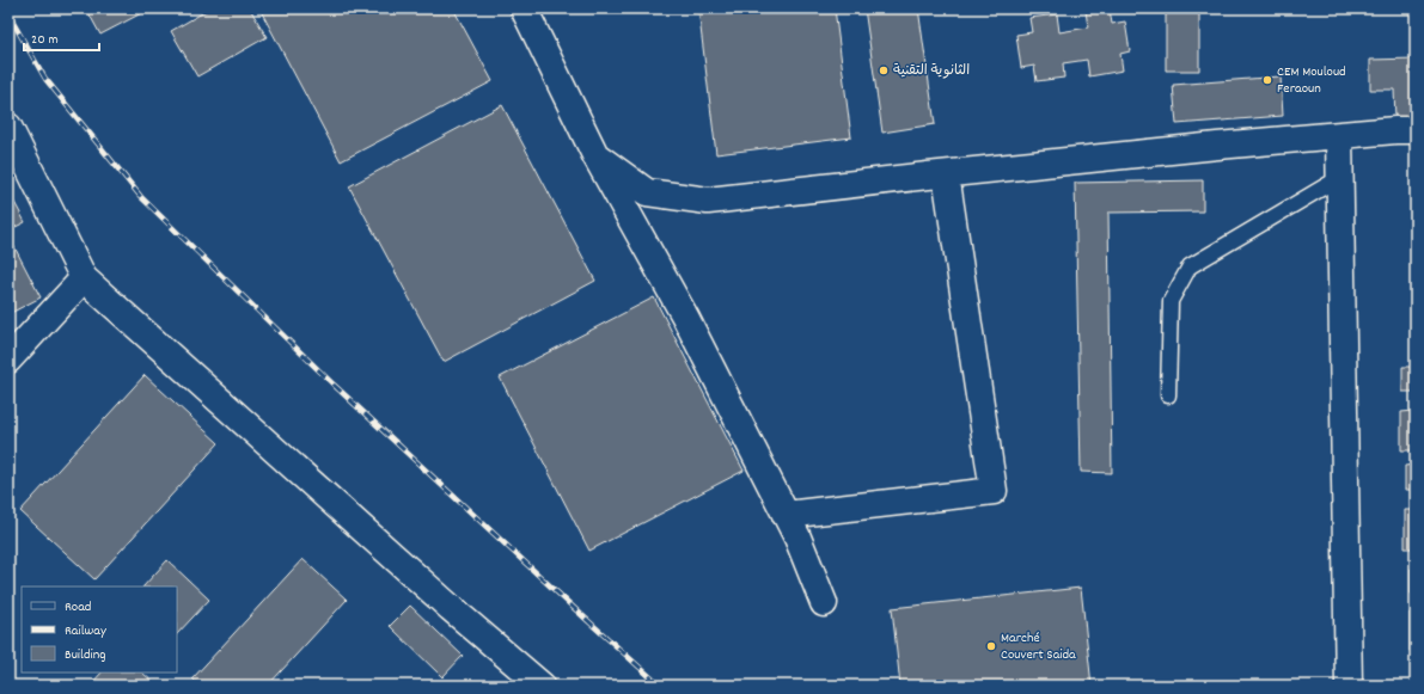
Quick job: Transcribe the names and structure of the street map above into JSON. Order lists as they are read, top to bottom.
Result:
{
  "places": ["الثانوية التقنية", "CEM Mouloud Feraoun", "Marché Couvert Saida"],
  "legend": ["Road", "Railway", "Building"],
  "scale_bar": "20 m"
}
